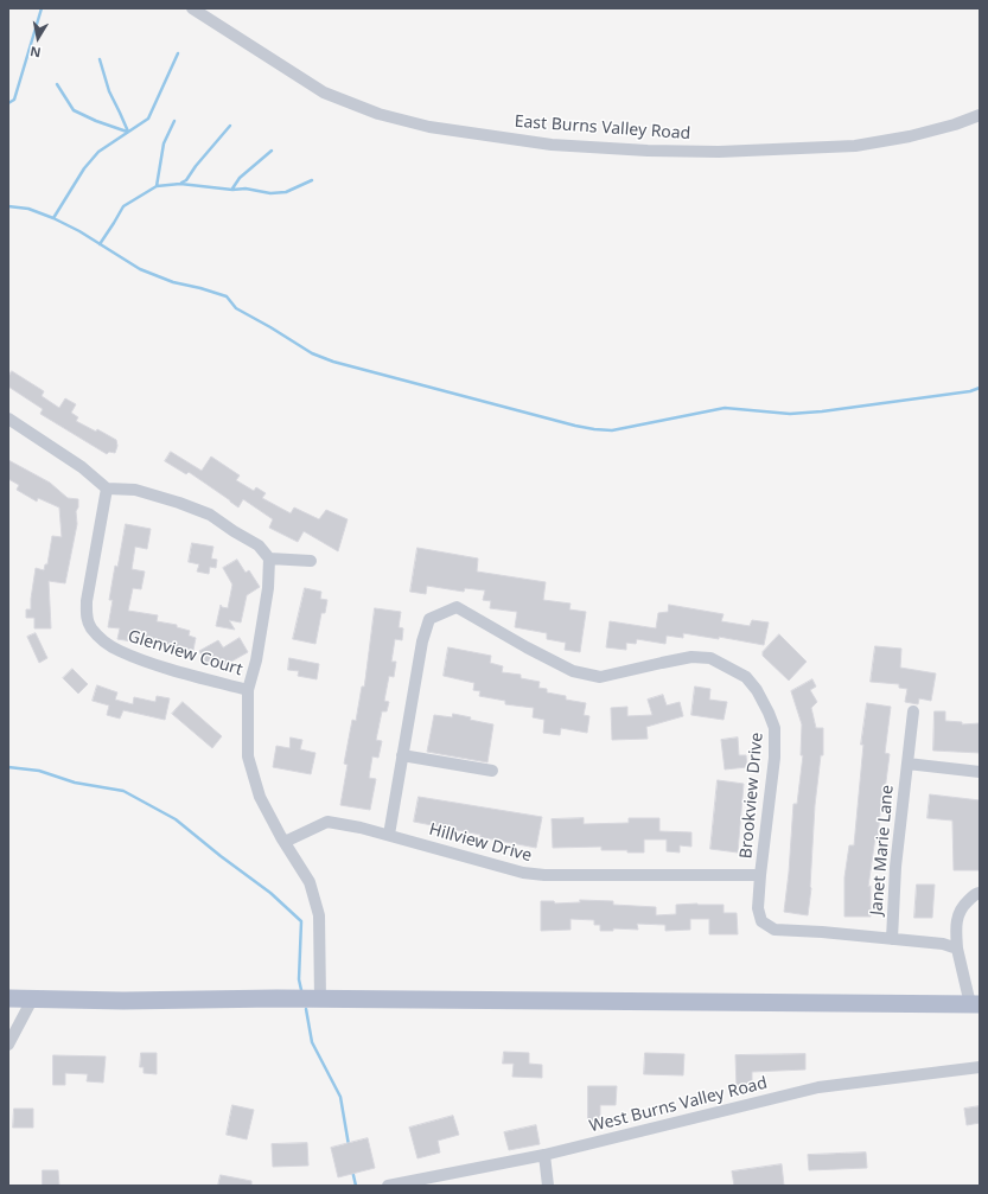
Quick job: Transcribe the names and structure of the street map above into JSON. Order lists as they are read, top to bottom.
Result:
{
  "streets": {
    "street": [
      "East Burns Valley Road",
      "Glenview Court",
      "Brookview Drive",
      "Hillview Drive",
      "Janet Marie Lane",
      "West Burns Valley Road"
    ]
  },
  "crossings": [
    ["Brookview Drive", "Hillview Drive"],
    ["Brookview Drive", "Janet Marie Lane"]
  ],
  "north": "bottom"
}
